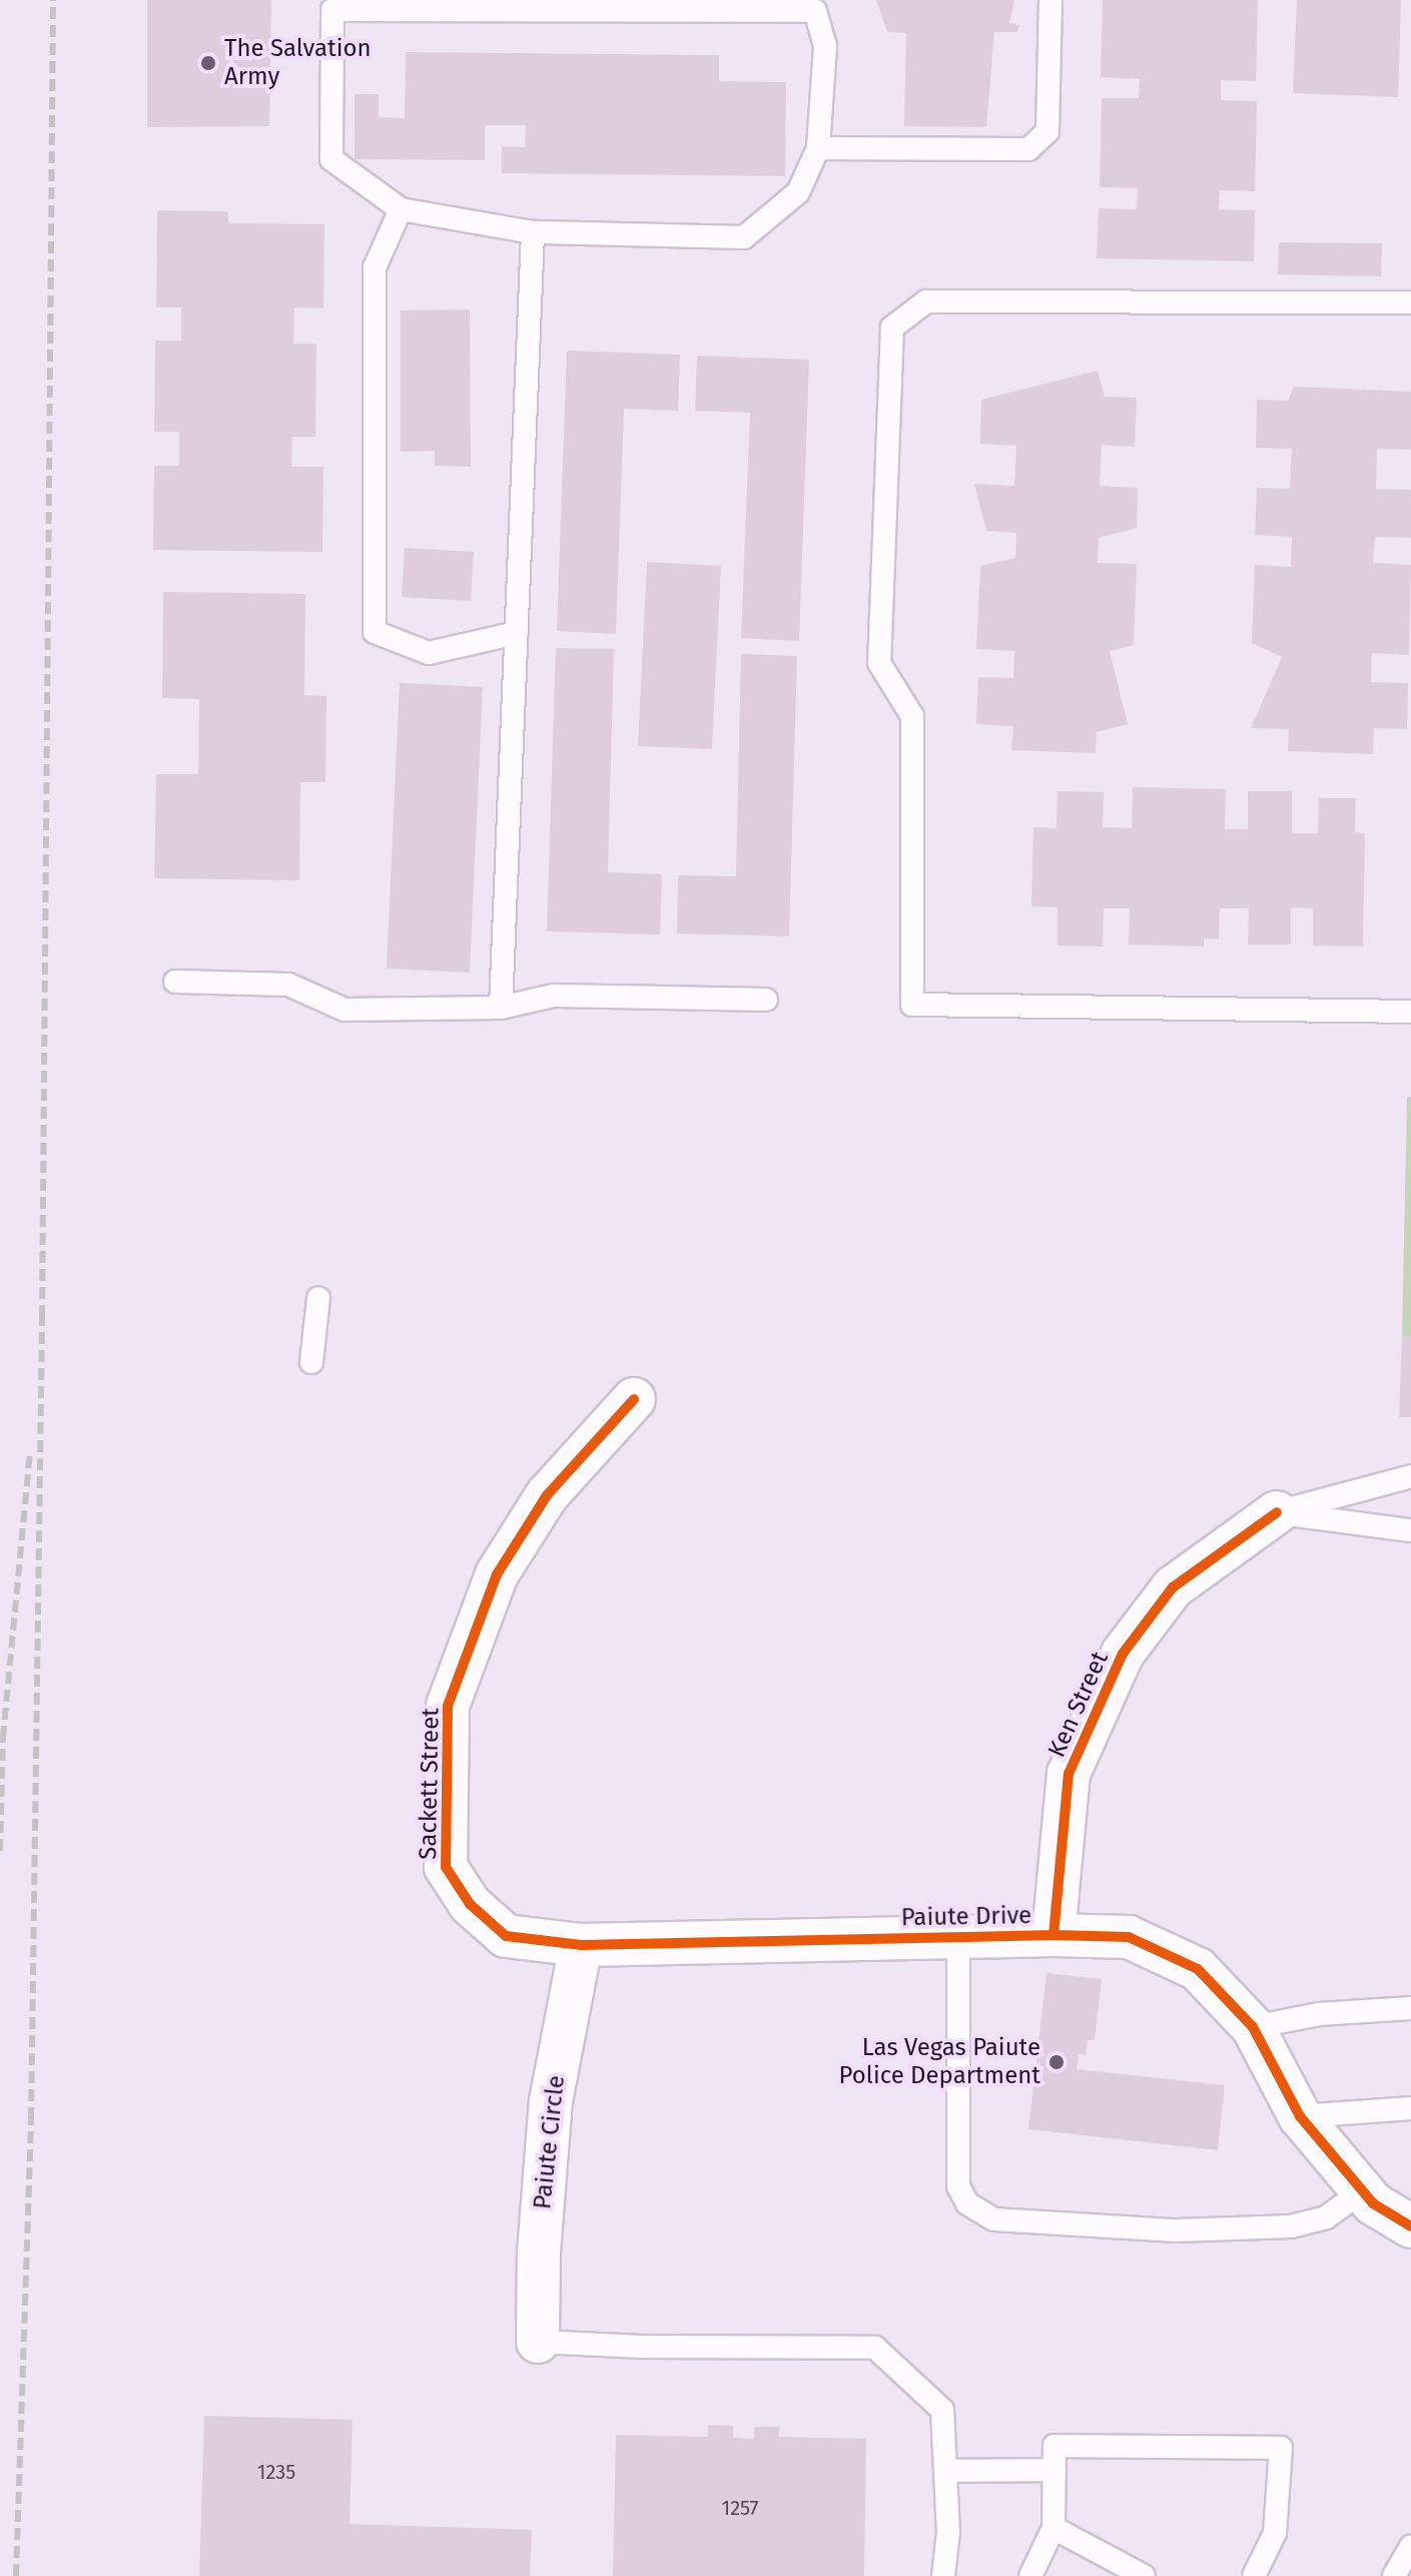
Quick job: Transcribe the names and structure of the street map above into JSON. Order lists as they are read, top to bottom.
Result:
{
  "streets": {
    "street": [
      "Ken Street",
      "Sackett Street",
      "Paiute Drive",
      "Paiute Circle"
    ]
  },
  "crossings": [
    ["Ken Street", "Paiute Drive"],
    ["Sackett Street", "Paiute Drive"],
    ["Sackett Street", "Paiute Circle"],
    ["Paiute Drive", "Paiute Circle"]
  ],
  "places": ["The Salvation Army", "Las Vegas Paiute Police Department"],
  "house_numbers": ["1235", "1257"]
}
